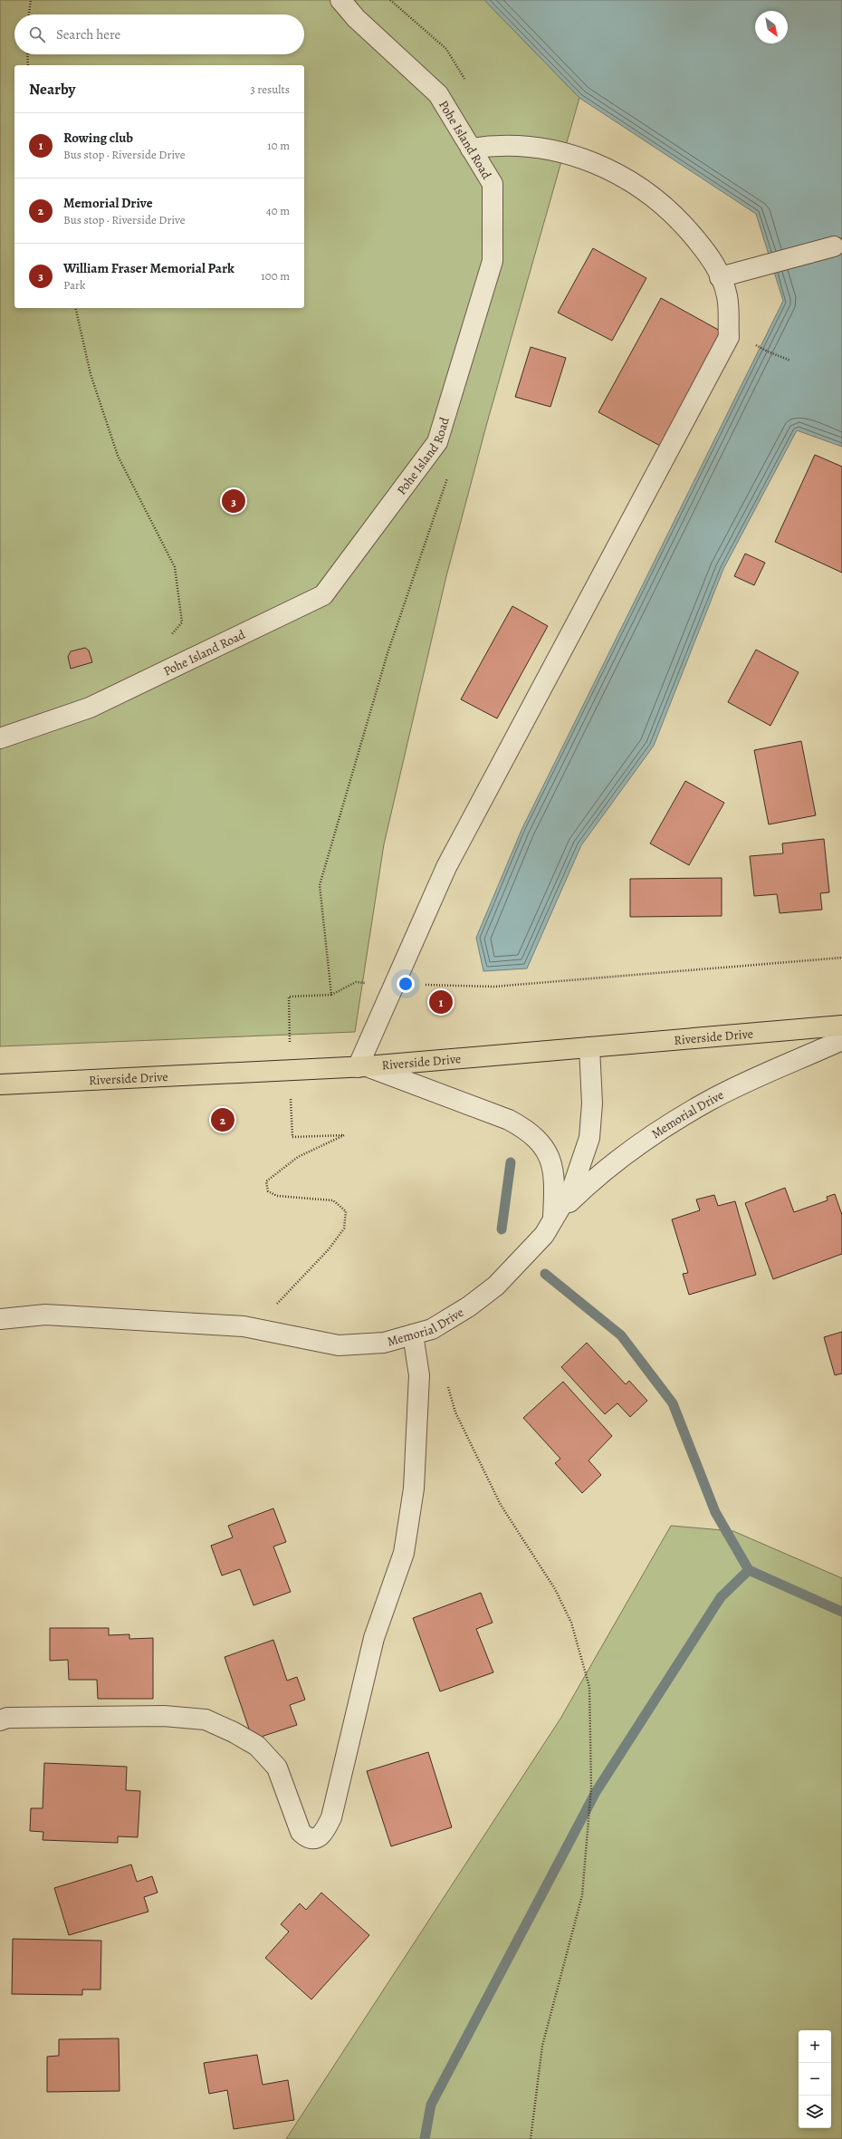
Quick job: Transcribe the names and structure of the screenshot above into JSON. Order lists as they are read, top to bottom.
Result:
{
  "streets": {
    "main road": ["Riverside Drive"],
    "street": ["Pohe Island Road", "Memorial Drive"]
  },
  "crossings": [
    ["Riverside Drive", "Memorial Drive"]
  ],
  "north": "bottom right",
  "page": {
    "search": "Search here",
    "heading": ["Nearby", "3 results"],
    "list": [
      {
        "mark": "1",
        "name": "Rowing club",
        "note": "Bus stop · Riverside Drive",
        "value": "10 m"
      },
      {
        "mark": "2",
        "name": "Memorial Drive",
        "note": "Bus stop · Riverside Drive",
        "value": "40 m"
      },
      {
        "mark": "3",
        "name": "William Fraser Memorial Park",
        "note": "Park",
        "value": "100 m"
      }
    ],
    "pins": ["3", "1", "2"],
    "map_buttons": ["+", "−"]
  }
}
